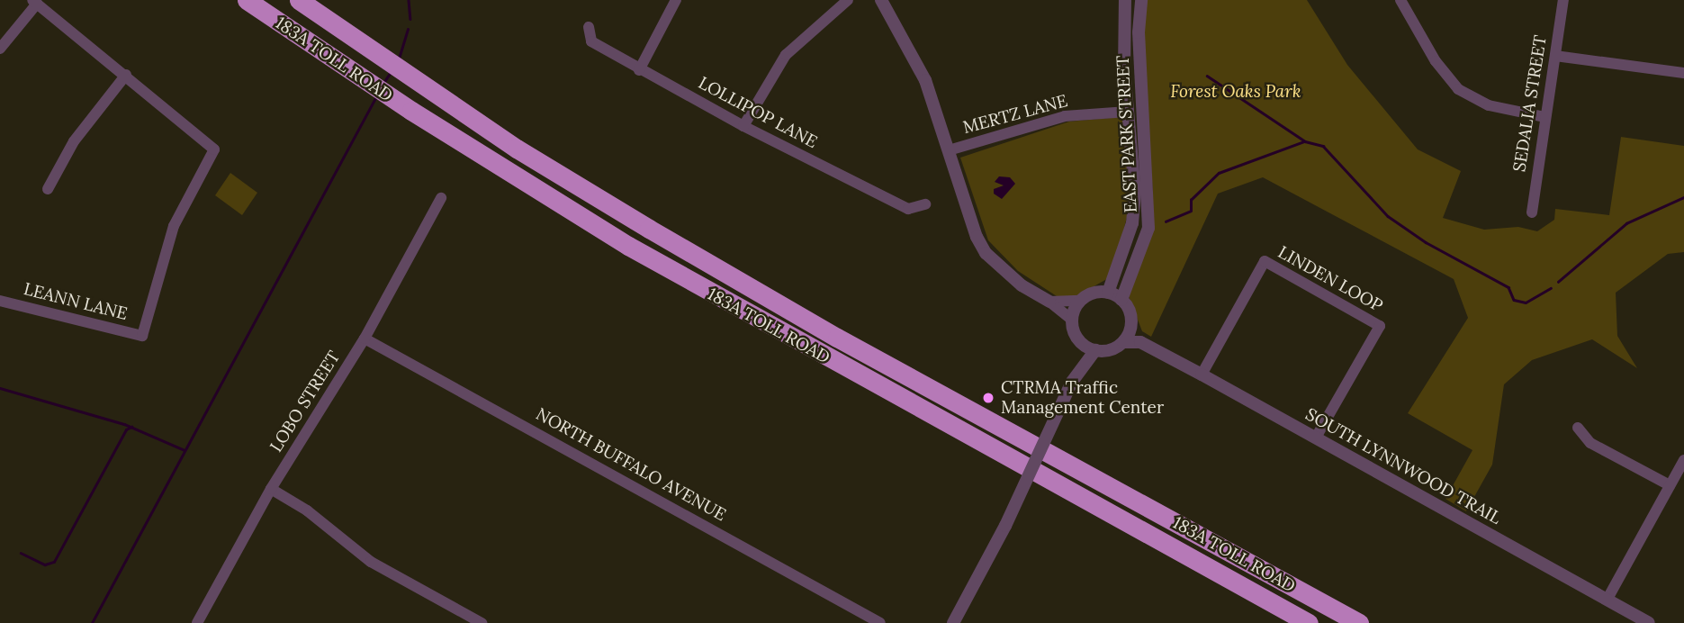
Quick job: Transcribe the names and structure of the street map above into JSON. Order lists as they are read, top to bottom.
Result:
{
  "streets": {
    "highway": ["183A TOLL ROAD"],
    "street": [
      "SEDALIA STREET",
      "LOLLIPOP LANE",
      "MERTZ LANE",
      "EAST PARK STREET",
      "LINDEN LOOP",
      "LEANN LANE",
      "LOBO STREET",
      "NORTH BUFFALO AVENUE",
      "SOUTH LYNNWOOD TRAIL"
    ]
  },
  "crossings": [
    ["MERTZ LANE", "EAST PARK STREET"],
    ["EAST PARK STREET", "SOUTH LYNNWOOD TRAIL"],
    ["LINDEN LOOP", "SOUTH LYNNWOOD TRAIL"],
    ["LOBO STREET", "NORTH BUFFALO AVENUE"]
  ],
  "parks": ["Forest Oaks Park"],
  "places": ["CTRMA Traffic Management Center"]
}
